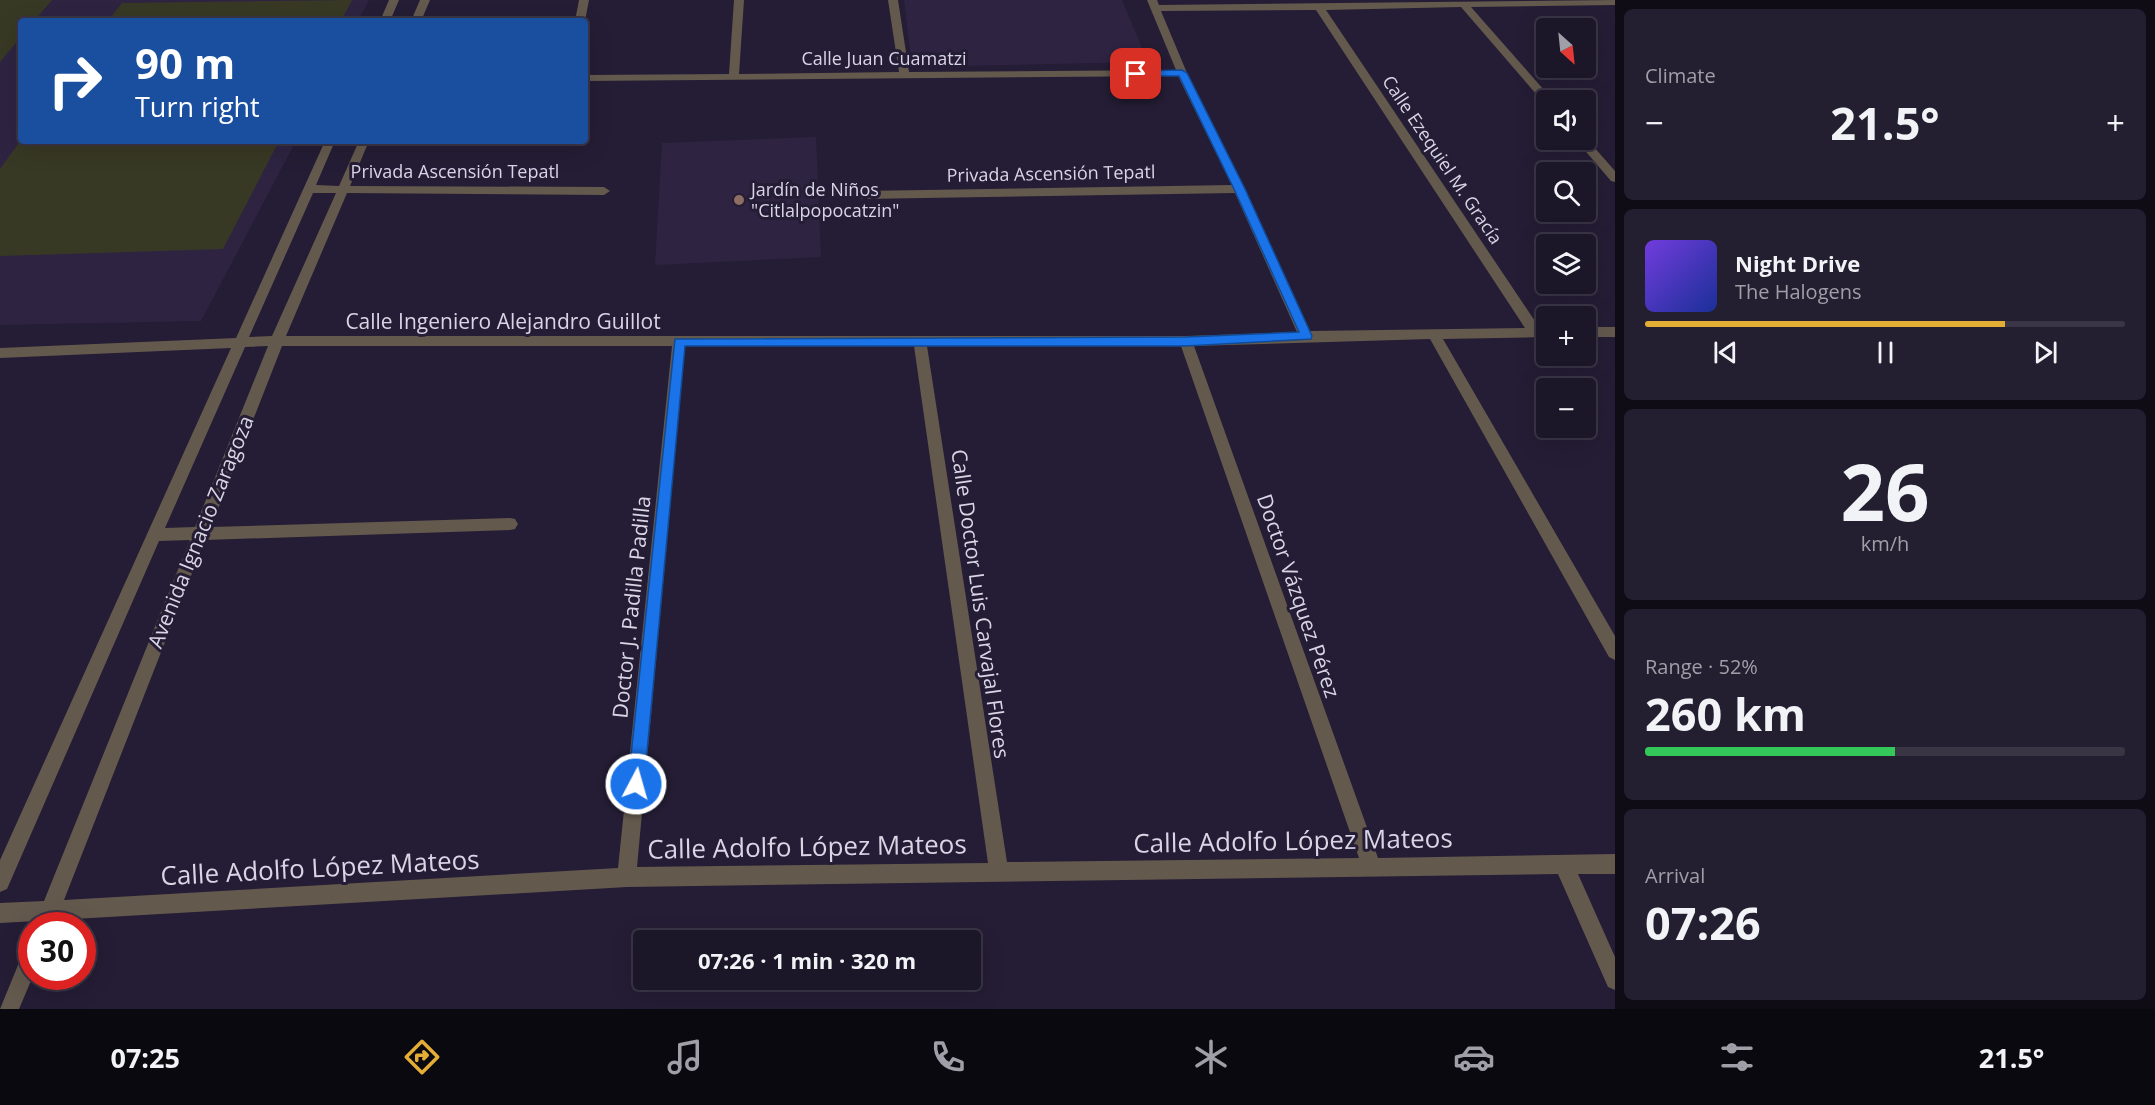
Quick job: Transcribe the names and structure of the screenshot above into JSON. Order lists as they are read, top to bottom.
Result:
{
  "streets": {
    "street": [
      "Calle Juan Cuamatzi",
      "Calle Ezequiel M. Gracía",
      "Privada Ascensión Tepatl",
      "Calle Ingeniero Alejandro Guillot",
      "Avenida Ignacio Zaragoza",
      "Doctor Vázquez Pérez",
      "Calle Doctor Luis Carvajal Flores",
      "Doctor J. Padilla Padilla",
      "Calle Adolfo López Mateos"
    ]
  },
  "crossings": [
    ["Privada Ascensión Tepatl", "Avenida Ignacio Zaragoza"],
    ["Calle Ingeniero Alejandro Guillot", "Avenida Ignacio Zaragoza"],
    ["Calle Ingeniero Alejandro Guillot", "Doctor Vázquez Pérez"],
    ["Calle Ingeniero Alejandro Guillot", "Calle Doctor Luis Carvajal Flores"],
    ["Calle Ingeniero Alejandro Guillot", "Doctor J. Padilla Padilla"],
    ["Doctor Vázquez Pérez", "Calle Adolfo López Mateos"],
    ["Calle Doctor Luis Carvajal Flores", "Calle Adolfo López Mateos"],
    ["Doctor J. Padilla Padilla", "Calle Adolfo López Mateos"]
  ],
  "places": ["Jardín de Niños \"Citlalpopocatzin\""],
  "north": "bottom right",
  "page": {
    "tile": [
      "Climate",
      ["26", "km/h"],
      ["Range · 52%", "260 km"],
      ["Arrival", "07:26"]
    ],
    "map_buttons": ["+", "−"],
    "turn": ["90 m", "Turn right"],
    "heat": ["−", "21.5°", "+"],
    "song": ["Night Drive", "The Halogens"],
    "limit": "30",
    "trip": "07:26 · 1 min · 320 m",
    "tabs": ["07:25", "21.5°"]
  }
}
